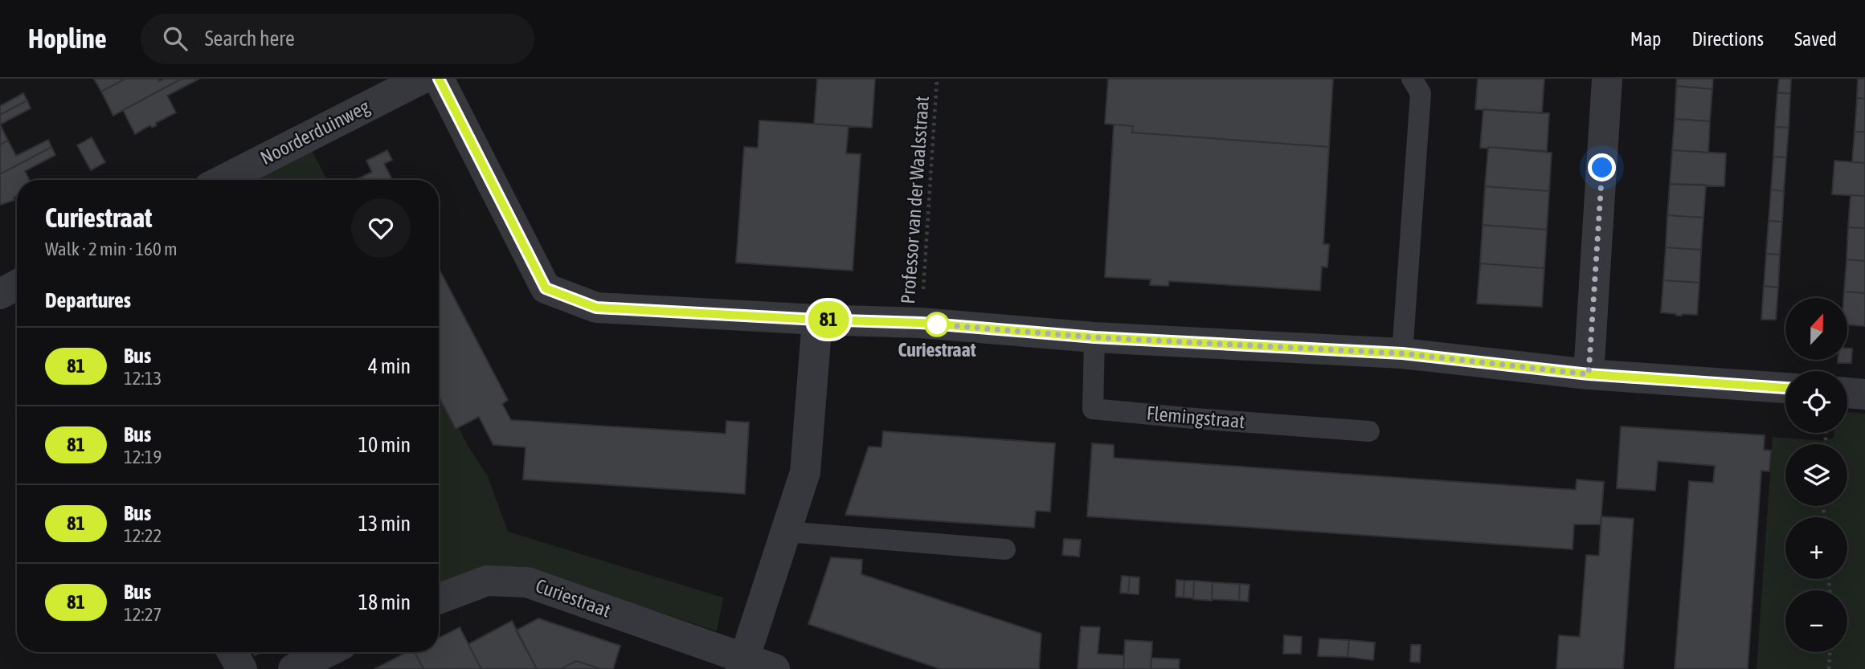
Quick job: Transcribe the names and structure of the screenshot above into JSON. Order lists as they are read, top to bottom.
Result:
{
  "streets": {
    "street": ["Noorderduinweg", "Curiestraat"],
    "lane": ["Flemingstraat"],
    "path": ["Professor van der Waalsstraat"]
  },
  "places": ["Curiestraat"],
  "lines": ["bus line 81"],
  "north": "top",
  "page": {
    "header": "Hopline",
    "search": "Search here",
    "nav": ["Map", "Directions", "Saved"],
    "on_map": "81",
    "heading": [
      ["Curiestraat", "Walk · 2 min · 160 m"],
      "Departures"
    ],
    "map_buttons": ["+", "−"],
    "list": [
      {
        "mark": "81",
        "name": "Bus",
        "note": "12:13",
        "value": "4 min"
      },
      {
        "mark": "81",
        "name": "Bus",
        "note": "12:19",
        "value": "10 min"
      },
      {
        "mark": "81",
        "name": "Bus",
        "note": "12:22",
        "value": "13 min"
      },
      {
        "mark": "81",
        "name": "Bus",
        "note": "12:27",
        "value": "18 min"
      }
    ]
  }
}
